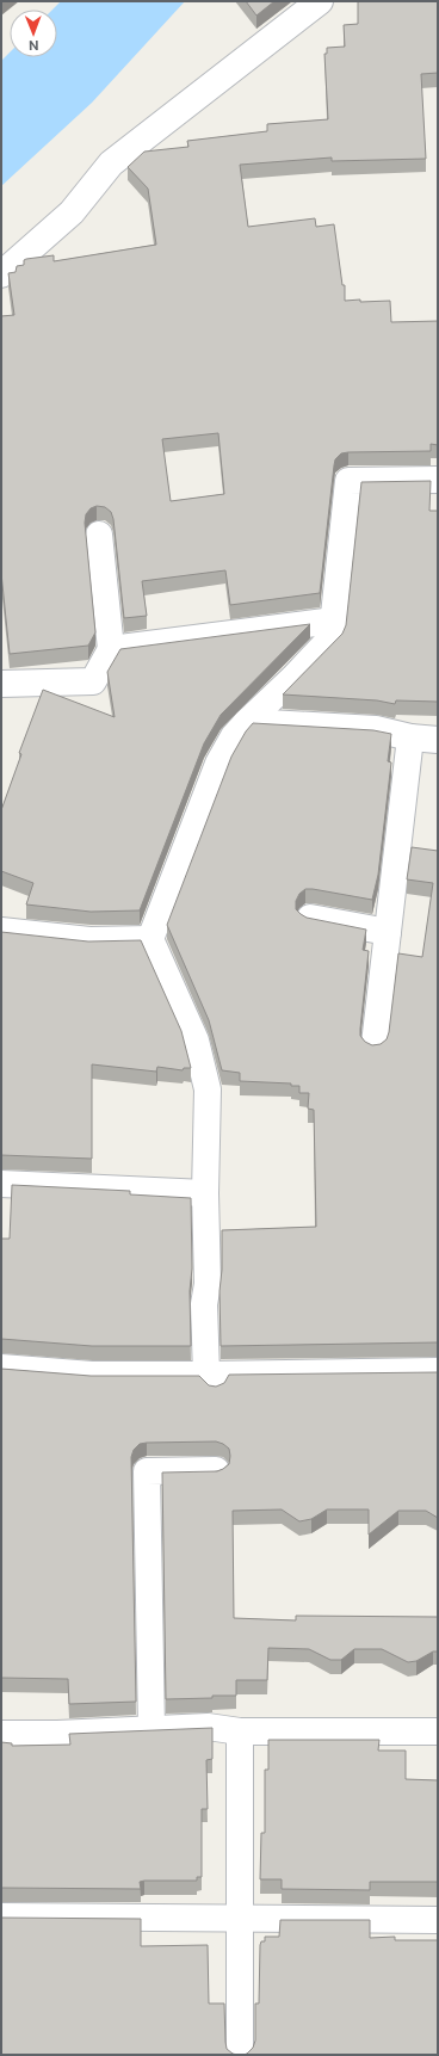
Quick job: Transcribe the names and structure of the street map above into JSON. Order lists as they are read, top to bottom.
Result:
{
  "north": "bottom"
}
